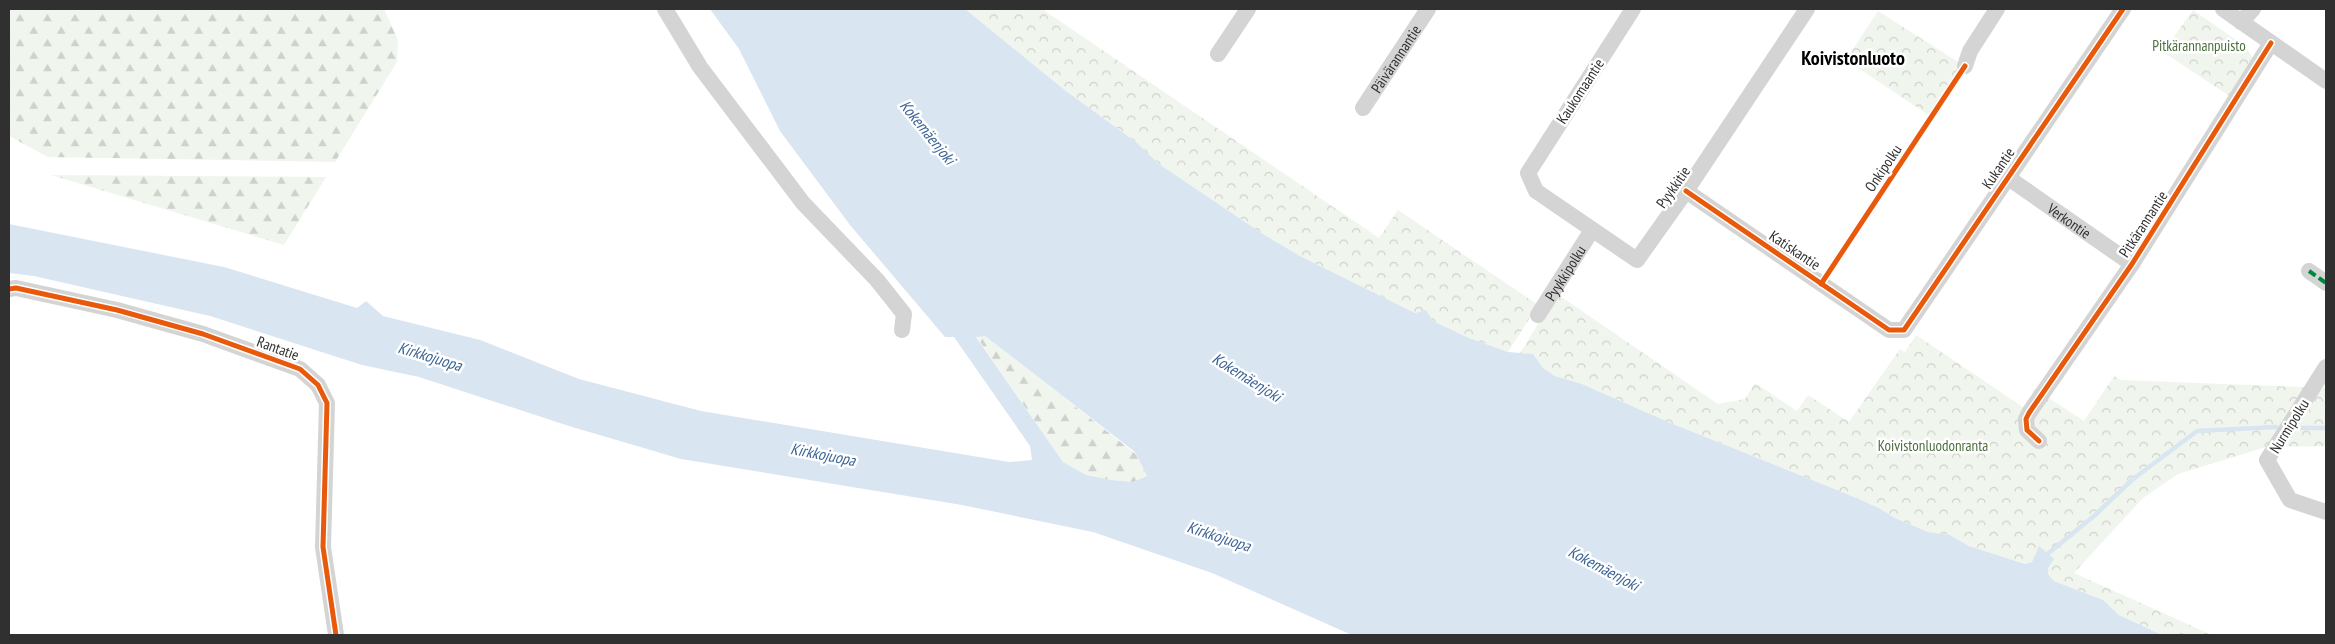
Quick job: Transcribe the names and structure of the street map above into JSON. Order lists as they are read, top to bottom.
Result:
{
  "streets": {
    "street": [
      "Päivärannantie",
      "Kaukomaantie",
      "Kukantie",
      "Pyykkitie",
      "Verkontie",
      "Pitkärannantie",
      "Katiskantie",
      "Pyykkipolku",
      "Rantatie",
      "Nurmipolku"
    ],
    "cycle path": ["Onkipolku"]
  },
  "crossings": [
    ["Kaukomaantie", "Pyykkitie"],
    ["Kukantie", "Verkontie"],
    ["Kukantie", "Katiskantie"],
    ["Pyykkitie", "Katiskantie"],
    ["Pyykkitie", "Pyykkipolku"],
    ["Verkontie", "Pitkärannantie"]
  ],
  "districts": ["Koivistonluoto"],
  "water": ["Kokemäenjoki", "Kirkkojuopa"],
  "parks": ["Pitkärannanpuisto", "Koivistonluodonranta"]
}
